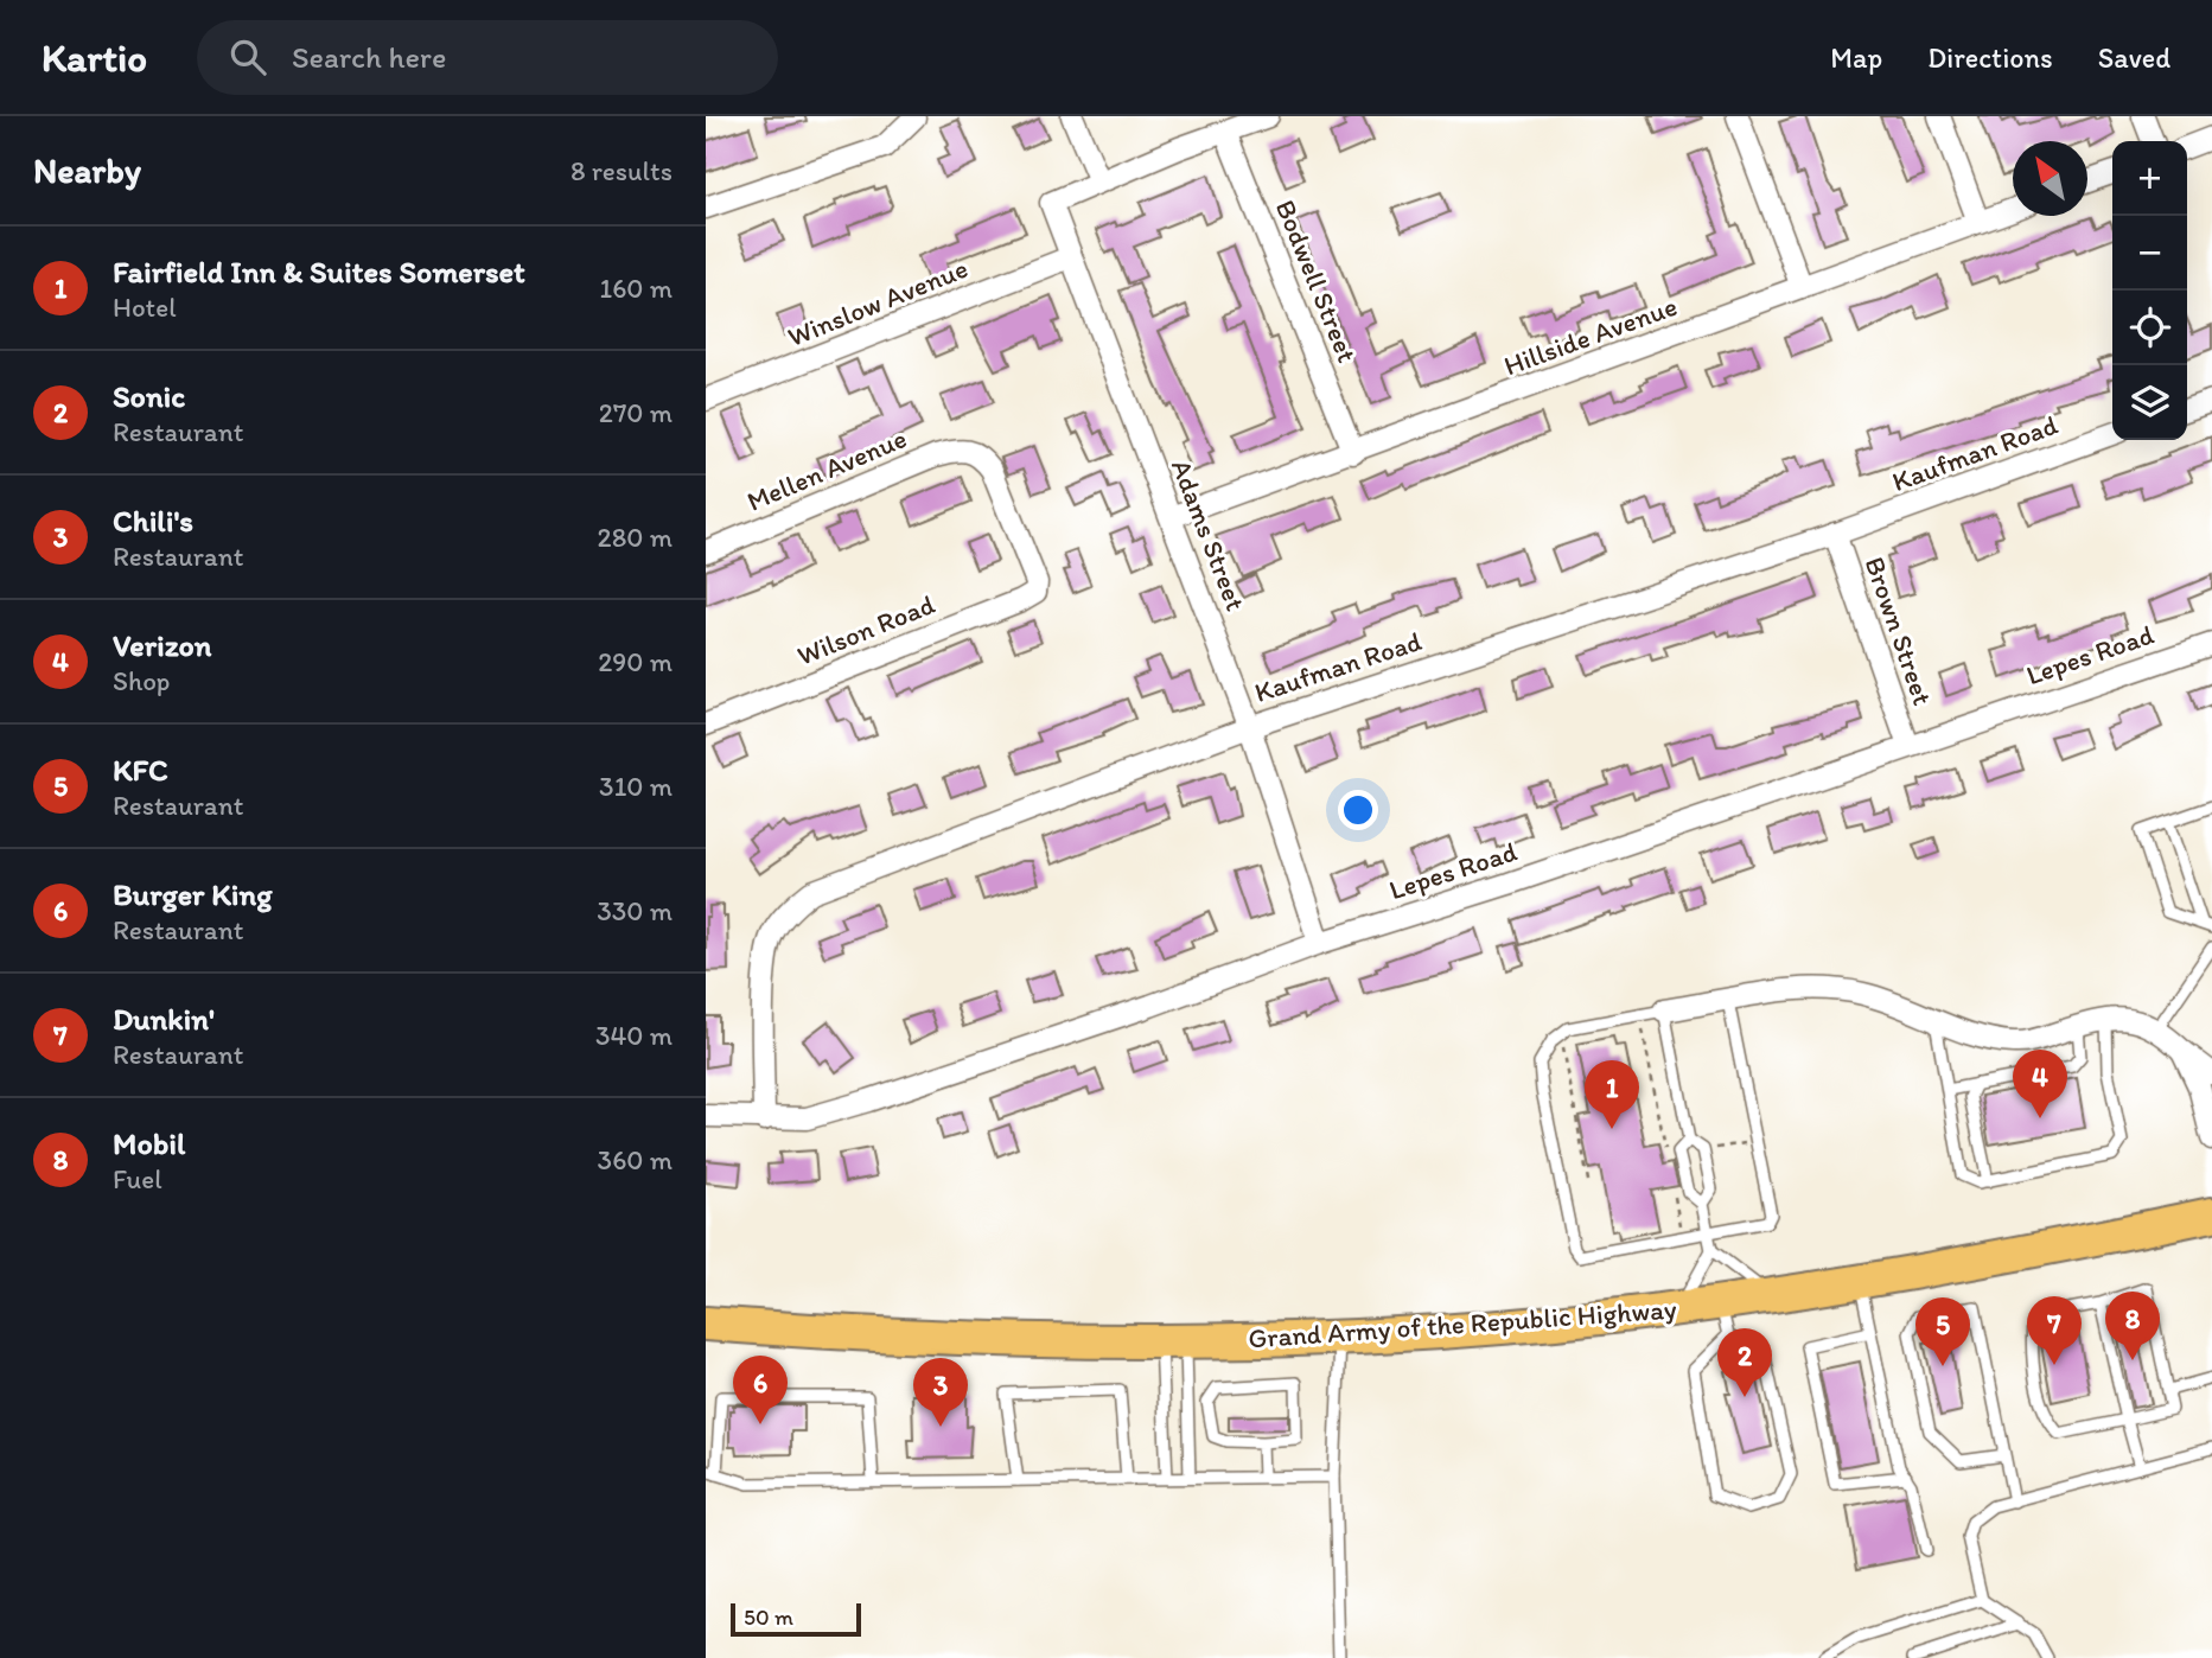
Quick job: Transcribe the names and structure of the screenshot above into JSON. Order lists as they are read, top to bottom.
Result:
{
  "streets": {
    "main road": ["Grand Army of the Republic Highway"],
    "street": [
      "Bodwell Street",
      "Winslow Avenue",
      "Hillside Avenue",
      "Kaufman Road",
      "Mellen Avenue",
      "Adams Street",
      "Wilson Road",
      "Brown Street",
      "Lepes Road"
    ]
  },
  "crossings": [
    ["Bodwell Street", "Hillside Avenue"],
    ["Winslow Avenue", "Adams Street"],
    ["Hillside Avenue", "Adams Street"],
    ["Kaufman Road", "Adams Street"],
    ["Kaufman Road", "Brown Street"],
    ["Kaufman Road", "Lepes Road"],
    ["Mellen Avenue", "Wilson Road"],
    ["Adams Street", "Lepes Road"],
    ["Brown Street", "Lepes Road"]
  ],
  "scale_bar": "50 m",
  "north": "top left",
  "page": {
    "header": "Kartio",
    "search": "Search here",
    "nav": ["Map", "Directions", "Saved"],
    "heading": ["Nearby", "8 results"],
    "map_buttons": ["+", "−"],
    "list": [
      {
        "mark": "1",
        "name": "Fairfield Inn & Suites Somerset",
        "note": "Hotel",
        "value": "160 m"
      },
      {
        "mark": "2",
        "name": "Sonic",
        "note": "Restaurant",
        "value": "270 m"
      },
      {
        "mark": "3",
        "name": "Chili's",
        "note": "Restaurant",
        "value": "280 m"
      },
      {
        "mark": "4",
        "name": "Verizon",
        "note": "Shop",
        "value": "290 m"
      },
      {
        "mark": "5",
        "name": "KFC",
        "note": "Restaurant",
        "value": "310 m"
      },
      {
        "mark": "6",
        "name": "Burger King",
        "note": "Restaurant",
        "value": "330 m"
      },
      {
        "mark": "7",
        "name": "Dunkin'",
        "note": "Restaurant",
        "value": "340 m"
      },
      {
        "mark": "8",
        "name": "Mobil",
        "note": "Fuel",
        "value": "360 m"
      }
    ],
    "pins": [
      "4",
      "1",
      "8",
      "7",
      "5",
      "2",
      "6",
      "3"
    ],
    "scale": "50 m"
  }
}
